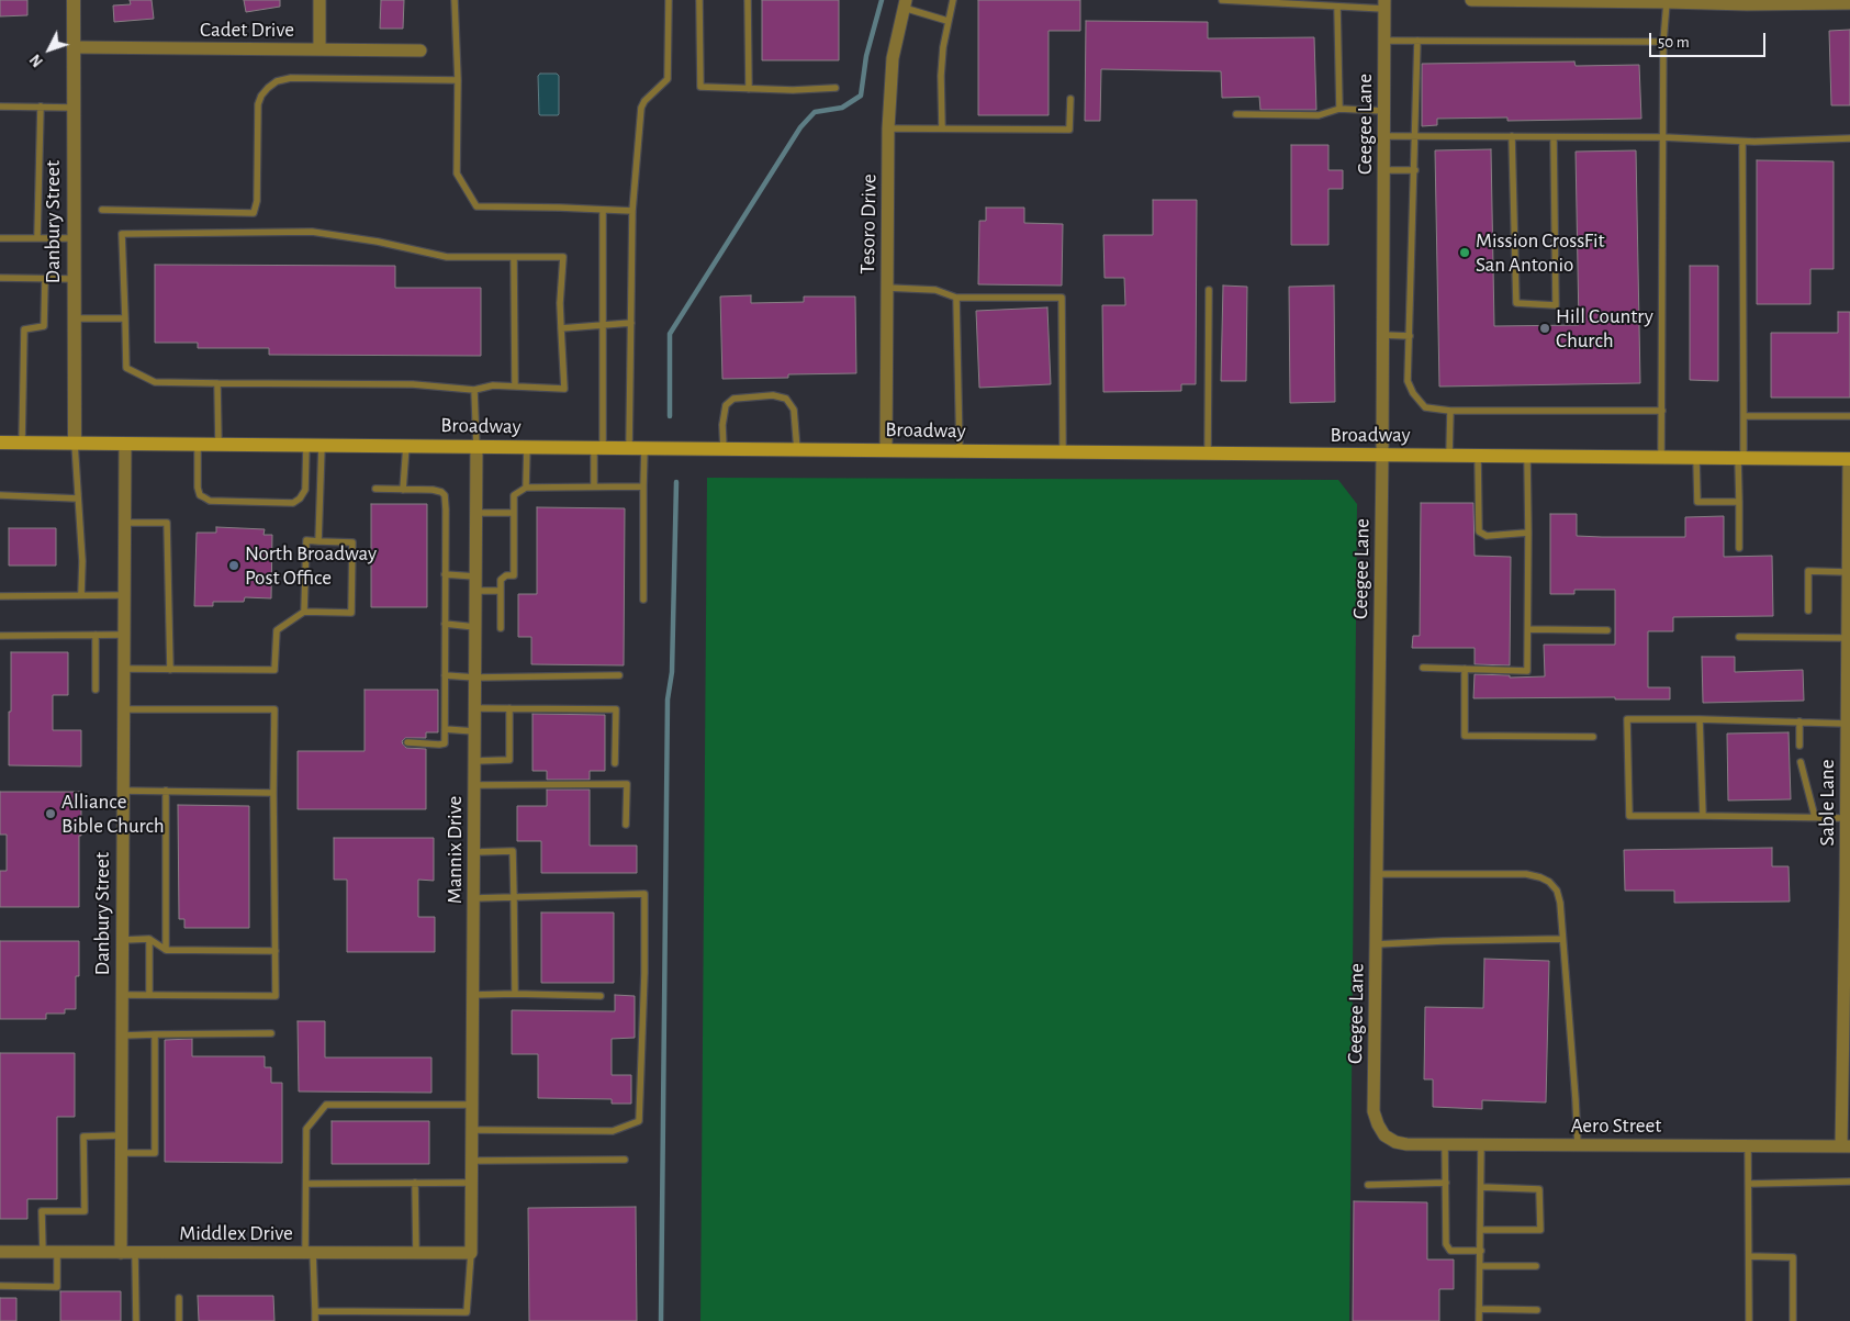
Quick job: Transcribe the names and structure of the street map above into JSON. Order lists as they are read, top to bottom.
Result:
{
  "streets": {
    "main road": ["Broadway"],
    "street": [
      "Cadet Drive",
      "Ceegee Lane",
      "Danbury Street",
      "Tesoro Drive",
      "Sable Lane",
      "Mannix Drive",
      "Aero Street",
      "Middlex Drive"
    ]
  },
  "crossings": [
    ["Cadet Drive", "Danbury Street"],
    ["Ceegee Lane", "Broadway"],
    ["Ceegee Lane", "Aero Street"],
    ["Danbury Street", "Broadway"],
    ["Danbury Street", "Middlex Drive"],
    ["Tesoro Drive", "Broadway"],
    ["Broadway", "Sable Lane"],
    ["Broadway", "Mannix Drive"],
    ["Sable Lane", "Aero Street"],
    ["Mannix Drive", "Middlex Drive"]
  ],
  "places": [
    "Mission CrossFit San Antonio",
    "Hill Country Church",
    "North Broadway Post Office",
    "Alliance Bible Church"
  ],
  "scale_bar": "50 m",
  "north": "bottom left"
}
